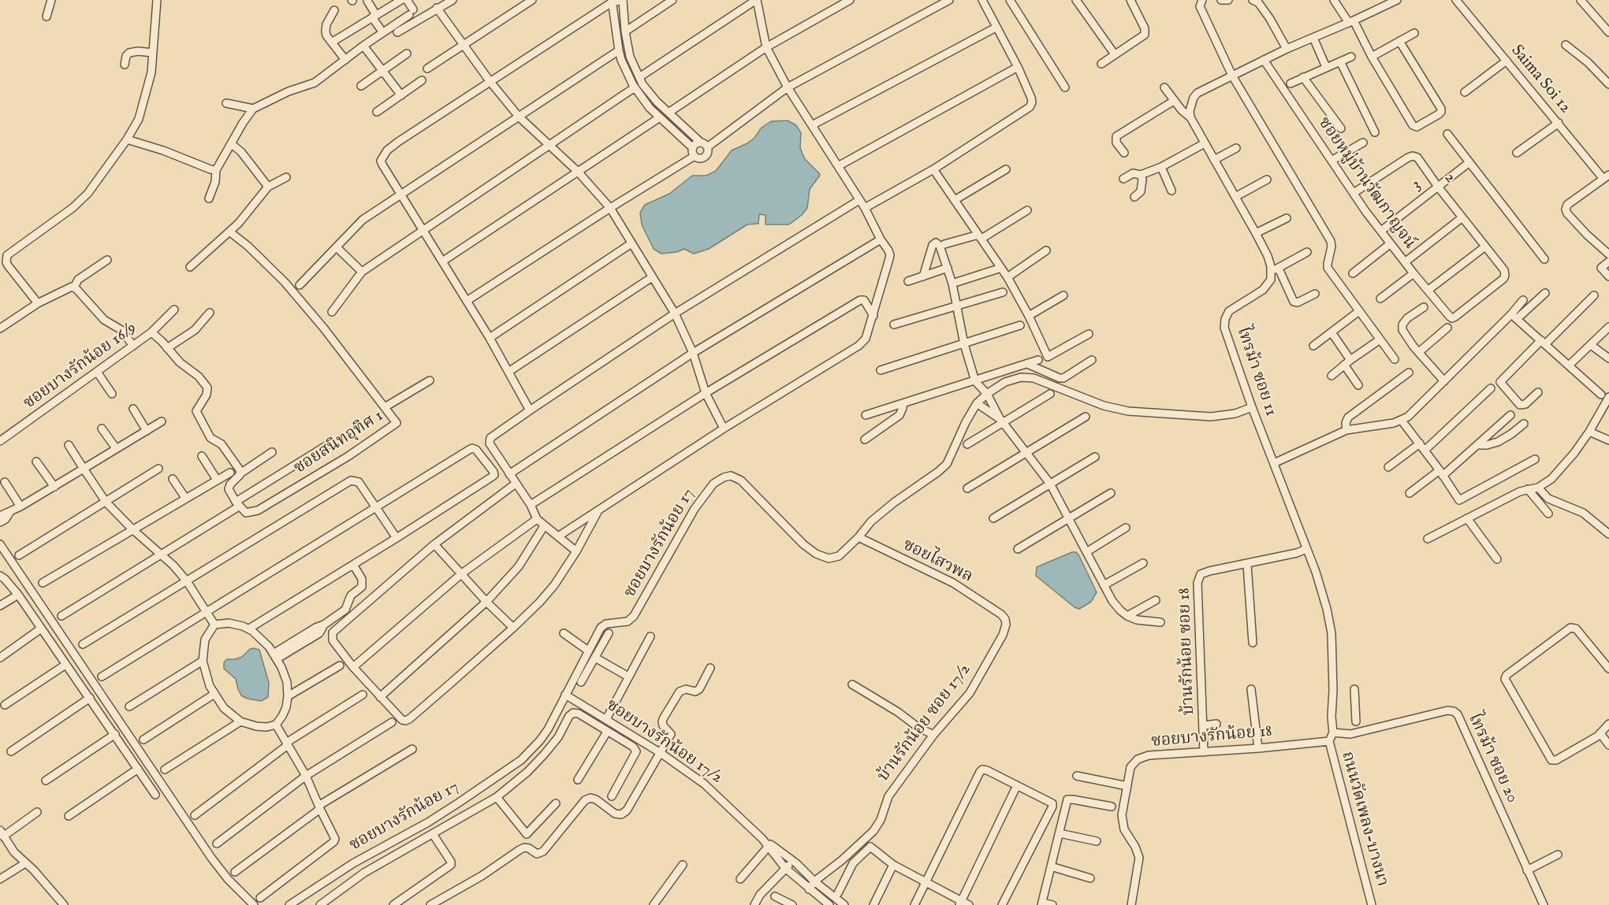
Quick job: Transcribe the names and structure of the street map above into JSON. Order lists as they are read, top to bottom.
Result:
{
  "streets": {
    "street": [
      "Saima Soi 12",
      "2",
      "ซอยหมู่บ้านวัฒกาญจน์",
      "3",
      "ซอยบางรักน้อย 16/9",
      "ไทรม้า ซอย 11",
      "ซอยสนิทอุทิศ 1",
      "ซอยบางรักน้อย 17",
      "ซอยไสวพล",
      "บ้านรักน้อย ซอย 18",
      "บ้านรักน้อย ซอย 17/2",
      "ซอยบางรักน้อย 18",
      "ซอยบางรักน้อย 17/2",
      "ไทรม้า ซอย 20",
      "ถนนวัดเพลง-บางนา"
    ]
  },
  "crossings": [
    ["2", "ซอยหมู่บ้านวัฒกาญจน์"],
    ["2", "3"],
    ["ซอยหมู่บ้านวัฒกาญจน์", "3"],
    ["ไทรม้า ซอย 11", "ซอยบางรักน้อย 17"],
    ["ไทรม้า ซอย 11", "บ้านรักน้อย ซอย 18"],
    ["ไทรม้า ซอย 11", "ซอยบางรักน้อย 18"],
    ["ไทรม้า ซอย 11", "ไทรม้า ซอย 20"],
    ["ไทรม้า ซอย 11", "ถนนวัดเพลง-บางนา"],
    ["ซอยบางรักน้อย 17", "ซอยไสวพล"],
    ["ซอยบางรักน้อย 17", "ซอยบางรักน้อย 17/2"],
    ["ซอยไสวพล", "บ้านรักน้อย ซอย 17/2"],
    ["บ้านรักน้อย ซอย 18", "ซอยบางรักน้อย 18"],
    ["บ้านรักน้อย ซอย 17/2", "ซอยบางรักน้อย 17/2"],
    ["ซอยบางรักน้อย 18", "ถนนวัดเพลง-บางนา"]
  ]
}
